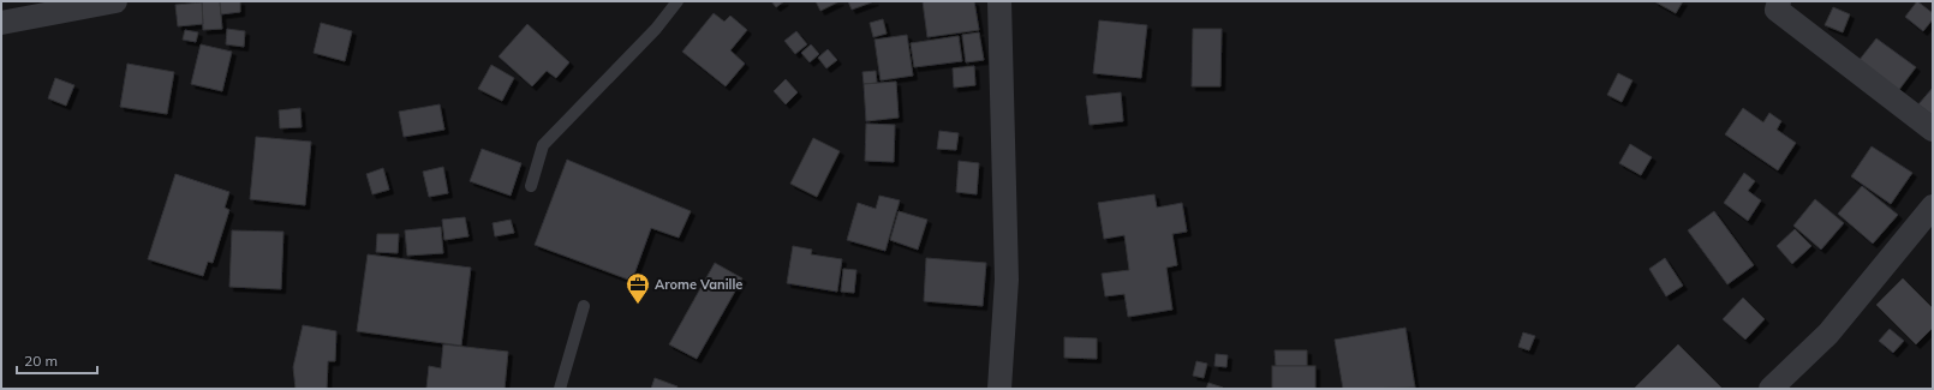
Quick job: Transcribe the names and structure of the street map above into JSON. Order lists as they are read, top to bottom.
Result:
{
  "places": {
    "office": ["Arome Vanille"]
  },
  "scale_bar": "20 m"
}
